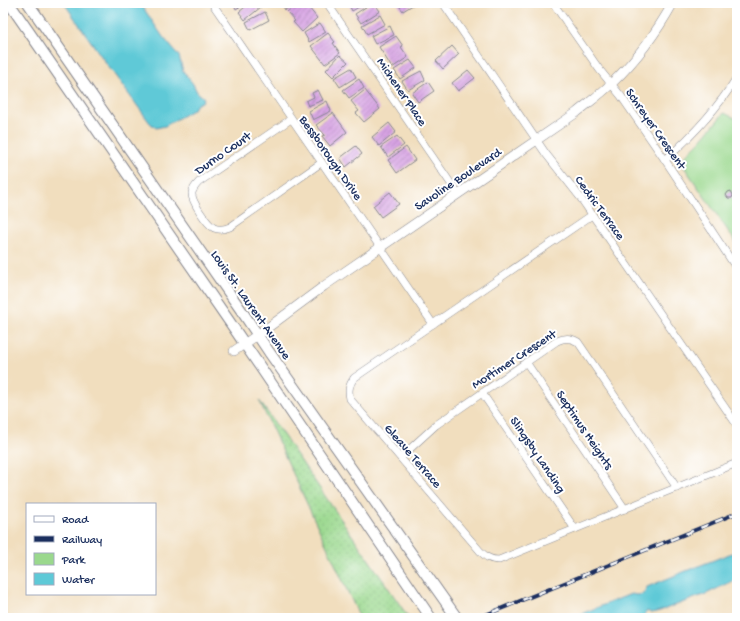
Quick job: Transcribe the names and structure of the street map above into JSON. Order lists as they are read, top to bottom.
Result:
{
  "streets": {
    "main road": ["Louis St. Laurent Avenue"],
    "street": [
      "Michener Place",
      "Schreyer Crescent",
      "Durno Court",
      "Bessborough Drive",
      "Savoline Boulevard",
      "Cedric Terrace",
      "Mortimer Crescent",
      "Septimus Heights",
      "Slingsby Landing",
      "Gleave Terrace"
    ]
  },
  "crossings": [
    ["Michener Place", "Savoline Boulevard"],
    ["Schreyer Crescent", "Savoline Boulevard"],
    ["Durno Court", "Bessborough Drive"],
    ["Bessborough Drive", "Savoline Boulevard"],
    ["Bessborough Drive", "Gleave Terrace"],
    ["Savoline Boulevard", "Cedric Terrace"],
    ["Savoline Boulevard", "Louis St. Laurent Avenue"],
    ["Cedric Terrace", "Gleave Terrace"],
    ["Mortimer Crescent", "Septimus Heights"],
    ["Mortimer Crescent", "Slingsby Landing"],
    ["Mortimer Crescent", "Gleave Terrace"],
    ["Septimus Heights", "Gleave Terrace"],
    ["Slingsby Landing", "Gleave Terrace"]
  ],
  "legend": [
    "Road",
    "Railway",
    "Park",
    "Water"
  ]
}
